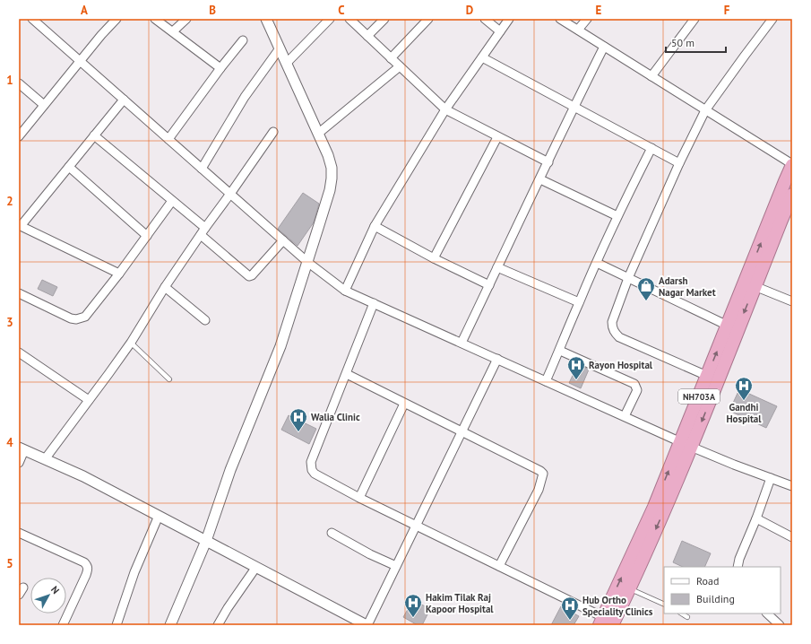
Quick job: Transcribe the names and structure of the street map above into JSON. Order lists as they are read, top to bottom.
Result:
{
  "streets": {
    "highway": ["NH703A"]
  },
  "places": {
    "shop": ["Adarsh Nagar Market"],
    "hospital": [
      "Rayon Hospital",
      "Gandhi Hospital",
      "Walia Clinic",
      "Hakim Tilak Raj Kapoor Hospital",
      "Hub Ortho Speciality Clinics"
    ]
  },
  "legend": ["Road", "Building"],
  "scale_bar": "50 m",
  "north": "top right",
  "grid": {
    "columns": [
      "A",
      "B",
      "C",
      "D",
      "E",
      "F"
    ],
    "rows": [
      "1",
      "2",
      "3",
      "4",
      "5"
    ]
  }
}
